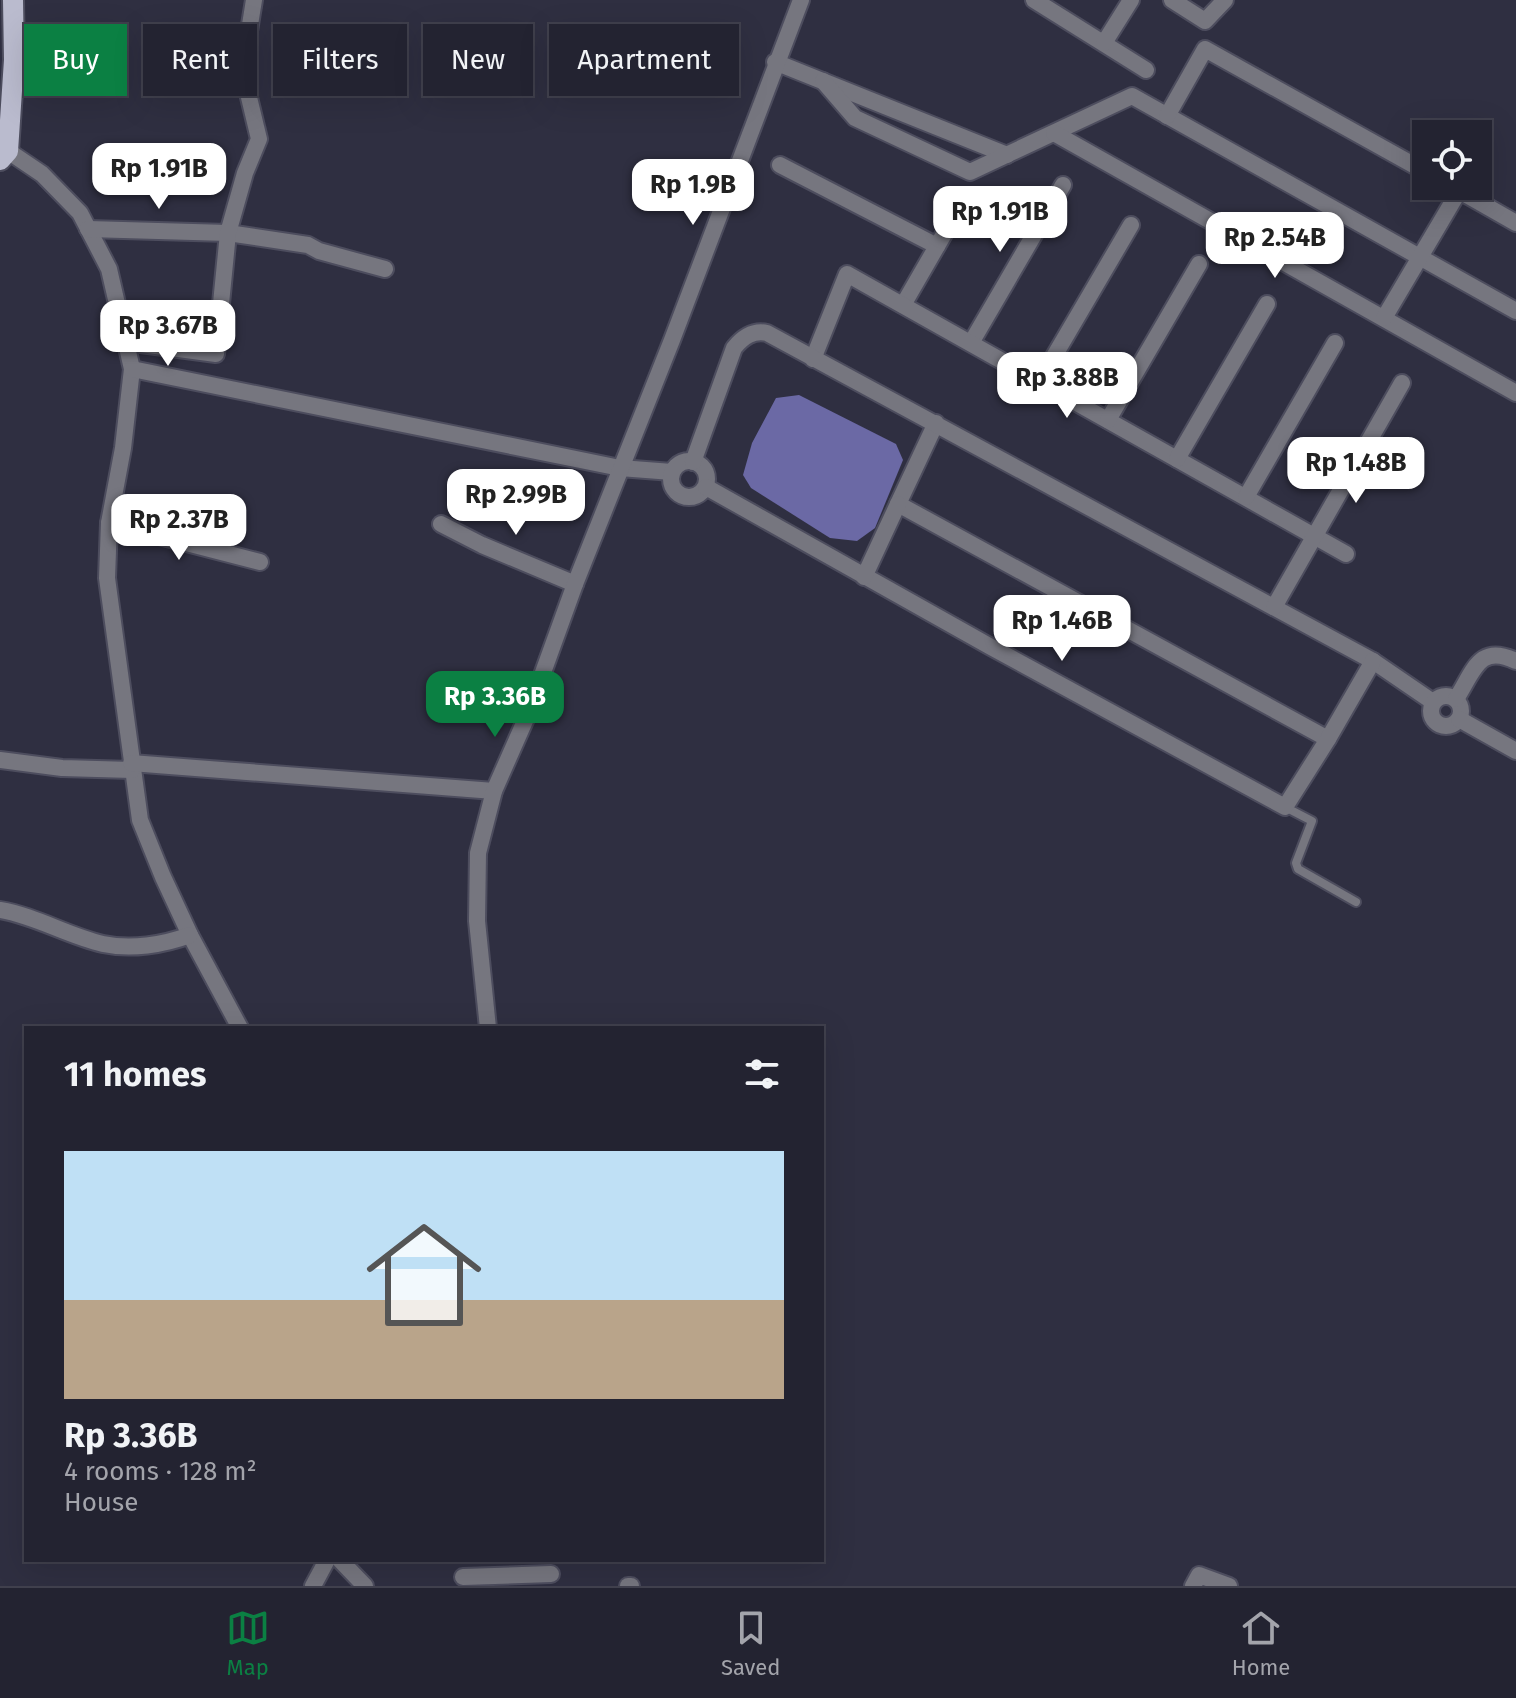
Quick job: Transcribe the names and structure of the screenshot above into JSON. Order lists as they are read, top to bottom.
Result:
{
  "page": {
    "chip": [
      "Buy",
      "Rent",
      "Filters",
      "New",
      "Apartment"
    ],
    "price": [
      "Rp 1.91B",
      "Rp 1.9B",
      "Rp 1.91B",
      "Rp 2.54B",
      "Rp 3.67B",
      "Rp 3.88B",
      "Rp 1.48B",
      "Rp 2.99B",
      "Rp 2.37B",
      "Rp 1.46B",
      "Rp 3.36B"
    ],
    "heading": "11 homes",
    "list": [
      {
        "name": "Rp 3.36B",
        "note": "4 rooms · 128 m² · House"
      }
    ],
    "tabs": ["Map", "Saved", "Home"]
  }
}
